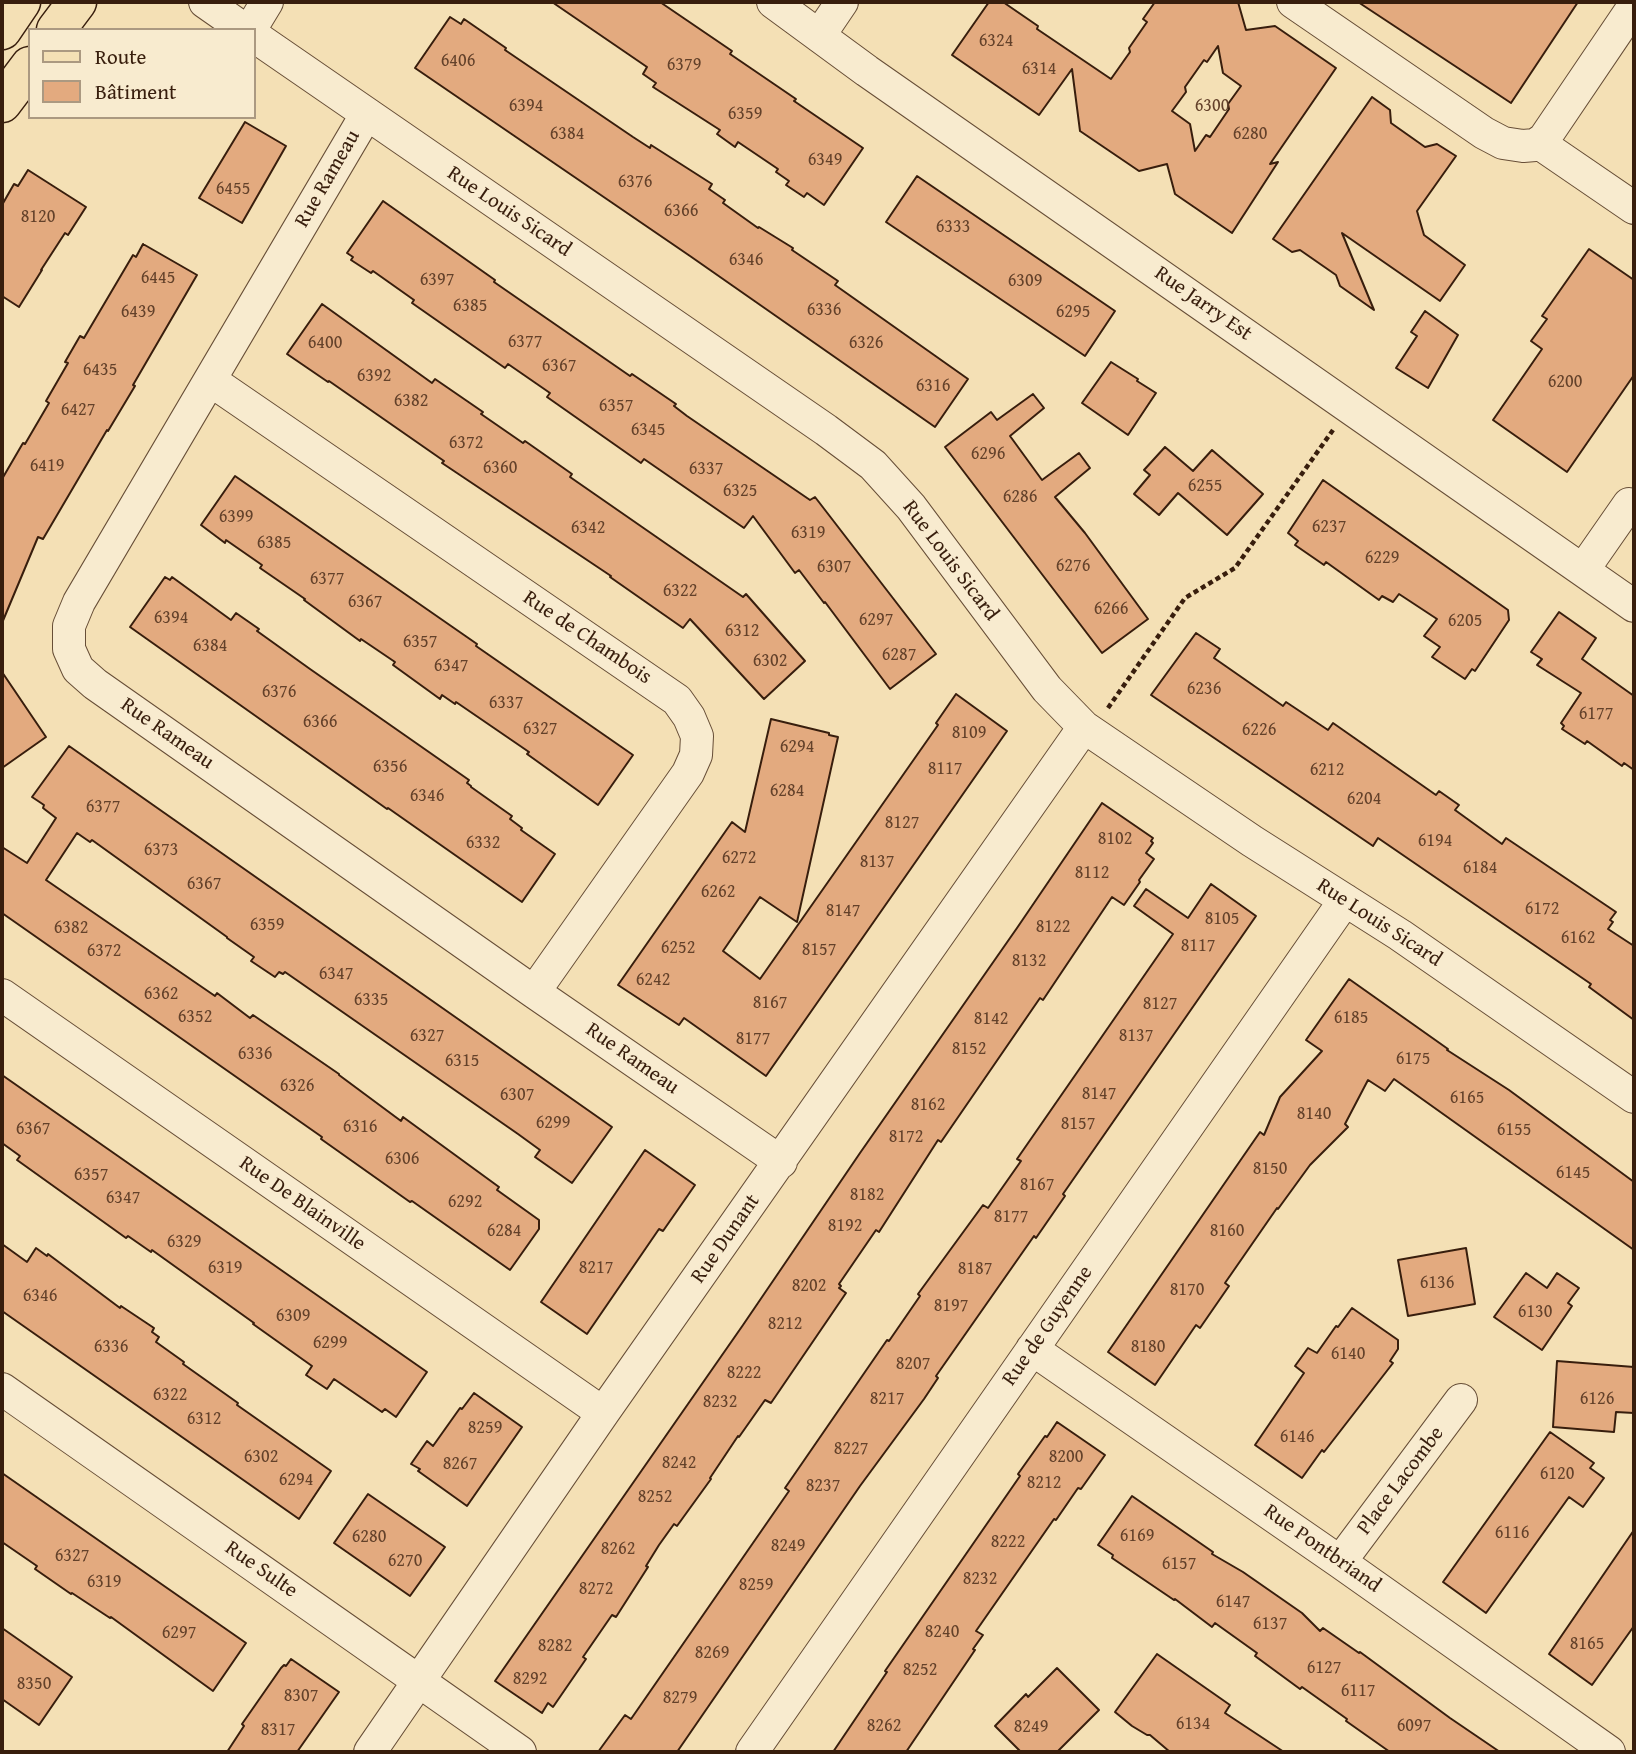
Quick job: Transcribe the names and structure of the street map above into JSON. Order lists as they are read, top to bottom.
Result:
{
  "streets": {
    "street": [
      "Rue Rameau",
      "Rue Louis Sicard",
      "Rue Jarry Est",
      "Rue de Chambois",
      "Rue De Blainville",
      "Rue Dunant",
      "Rue de Guyenne",
      "Place Lacombe",
      "Rue Pontbriand",
      "Rue Sulte"
    ]
  },
  "crossings": [
    ["Rue Rameau", "Rue Louis Sicard"],
    ["Rue Rameau", "Rue de Chambois"],
    ["Rue Rameau", "Rue Dunant"],
    ["Rue Louis Sicard", "Rue Dunant"],
    ["Rue Louis Sicard", "Rue de Guyenne"],
    ["Rue De Blainville", "Rue Dunant"],
    ["Rue Dunant", "Rue Sulte"],
    ["Rue de Guyenne", "Rue Pontbriand"],
    ["Place Lacombe", "Rue Pontbriand"]
  ],
  "house_numbers": [
    "6324",
    "6406",
    "6379",
    "6314",
    "6394",
    "6300",
    "6359",
    "6384",
    "6280",
    "6349",
    "6376",
    "6455",
    "6366",
    "8120",
    "6333",
    "6346",
    "6445",
    "6397",
    "6309",
    "6385",
    "6336",
    "6439",
    "6295",
    "6377",
    "6400",
    "6326",
    "6367",
    "6435",
    "6392",
    "6200",
    "6316",
    "6382",
    "6357",
    "6427",
    "6345",
    "6372",
    "6296",
    "6419",
    "6360",
    "6337",
    "6255",
    "6325",
    "6286",
    "6399",
    "6237",
    "6342",
    "6319",
    "6385",
    "6229",
    "6276",
    "6307",
    "6377",
    "6322",
    "6367",
    "6266",
    "6394",
    "6297",
    "6205",
    "6312",
    "6357",
    "6384",
    "6287",
    "6302",
    "6347",
    "6236",
    "6376",
    "6337",
    "6177",
    "6366",
    "6327",
    "6226",
    "8109",
    "6294",
    "6356",
    "8117",
    "6212",
    "6284",
    "6346",
    "6204",
    "6377",
    "8127",
    "8102",
    "6194",
    "6332",
    "6373",
    "6272",
    "8137",
    "6184",
    "8112",
    "6367",
    "6262",
    "6172",
    "8147",
    "8105",
    "6359",
    "8122",
    "6382",
    "6162",
    "8117",
    "6252",
    "8157",
    "6372",
    "8132",
    "6347",
    "6242",
    "6362",
    "6335",
    "8167",
    "8127",
    "6352",
    "6185",
    "8142",
    "6327",
    "8137",
    "8177",
    "8152",
    "6336",
    "6175",
    "6315",
    "6326",
    "8147",
    "6307",
    "6165",
    "8162",
    "8140",
    "6299",
    "8157",
    "6316",
    "6367",
    "6155",
    "8172",
    "6306",
    "8150",
    "6145",
    "6357",
    "8167",
    "8182",
    "6347",
    "6292",
    "8177",
    "8192",
    "6284",
    "8160",
    "6329",
    "6319",
    "8217",
    "8187",
    "6136",
    "8202",
    "8170",
    "6346",
    "8197",
    "6130",
    "6309",
    "8212",
    "6299",
    "6336",
    "8180",
    "6140",
    "8207",
    "8222",
    "6322",
    "8217",
    "6126",
    "8232",
    "6312",
    "8259",
    "6146",
    "8227",
    "6302",
    "8200",
    "8242",
    "8267",
    "6120",
    "6294",
    "8212",
    "8237",
    "8252",
    "6116",
    "6169",
    "6280",
    "8222",
    "8249",
    "8262",
    "6327",
    "6270",
    "6157",
    "8232",
    "6319",
    "8259",
    "8272",
    "6147",
    "6137",
    "8240",
    "6297",
    "8165",
    "8282",
    "8269",
    "6127",
    "8252",
    "8292",
    "8350",
    "6117",
    "8307",
    "8279",
    "6134",
    "8262",
    "6097",
    "8249",
    "8317"
  ],
  "legend": ["Route", "Bâtiment"]
}
